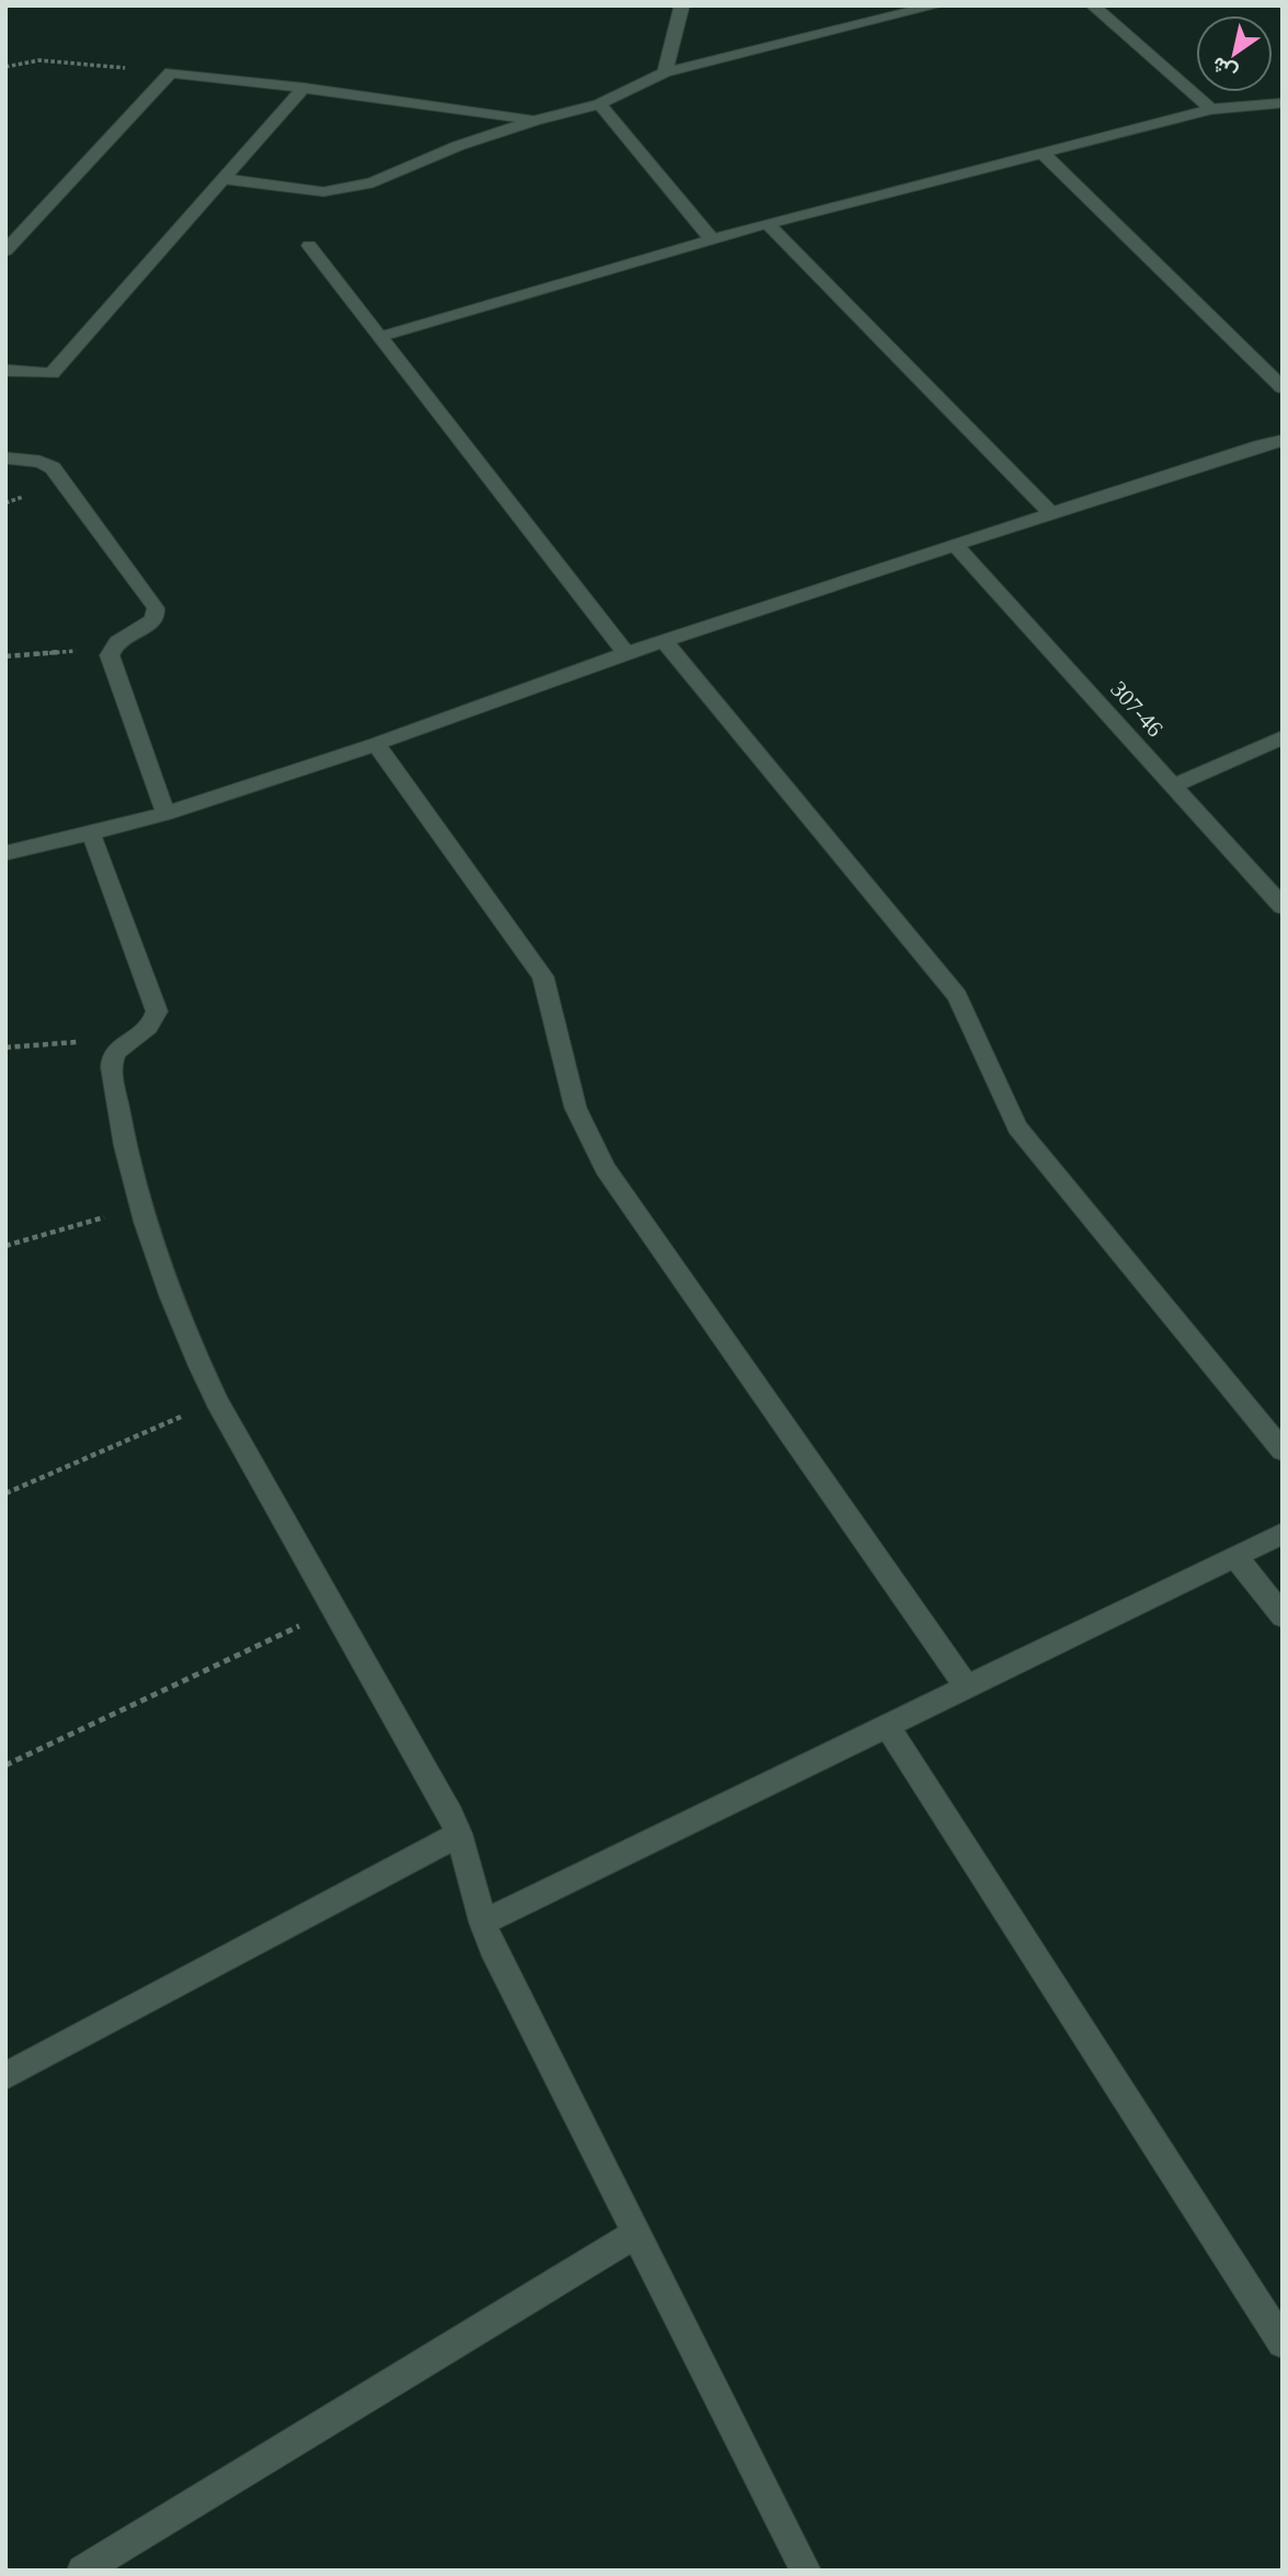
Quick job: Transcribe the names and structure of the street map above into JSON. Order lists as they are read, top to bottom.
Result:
{
  "streets": {
    "street": ["307-46"]
  },
  "north": "bottom left"
}
